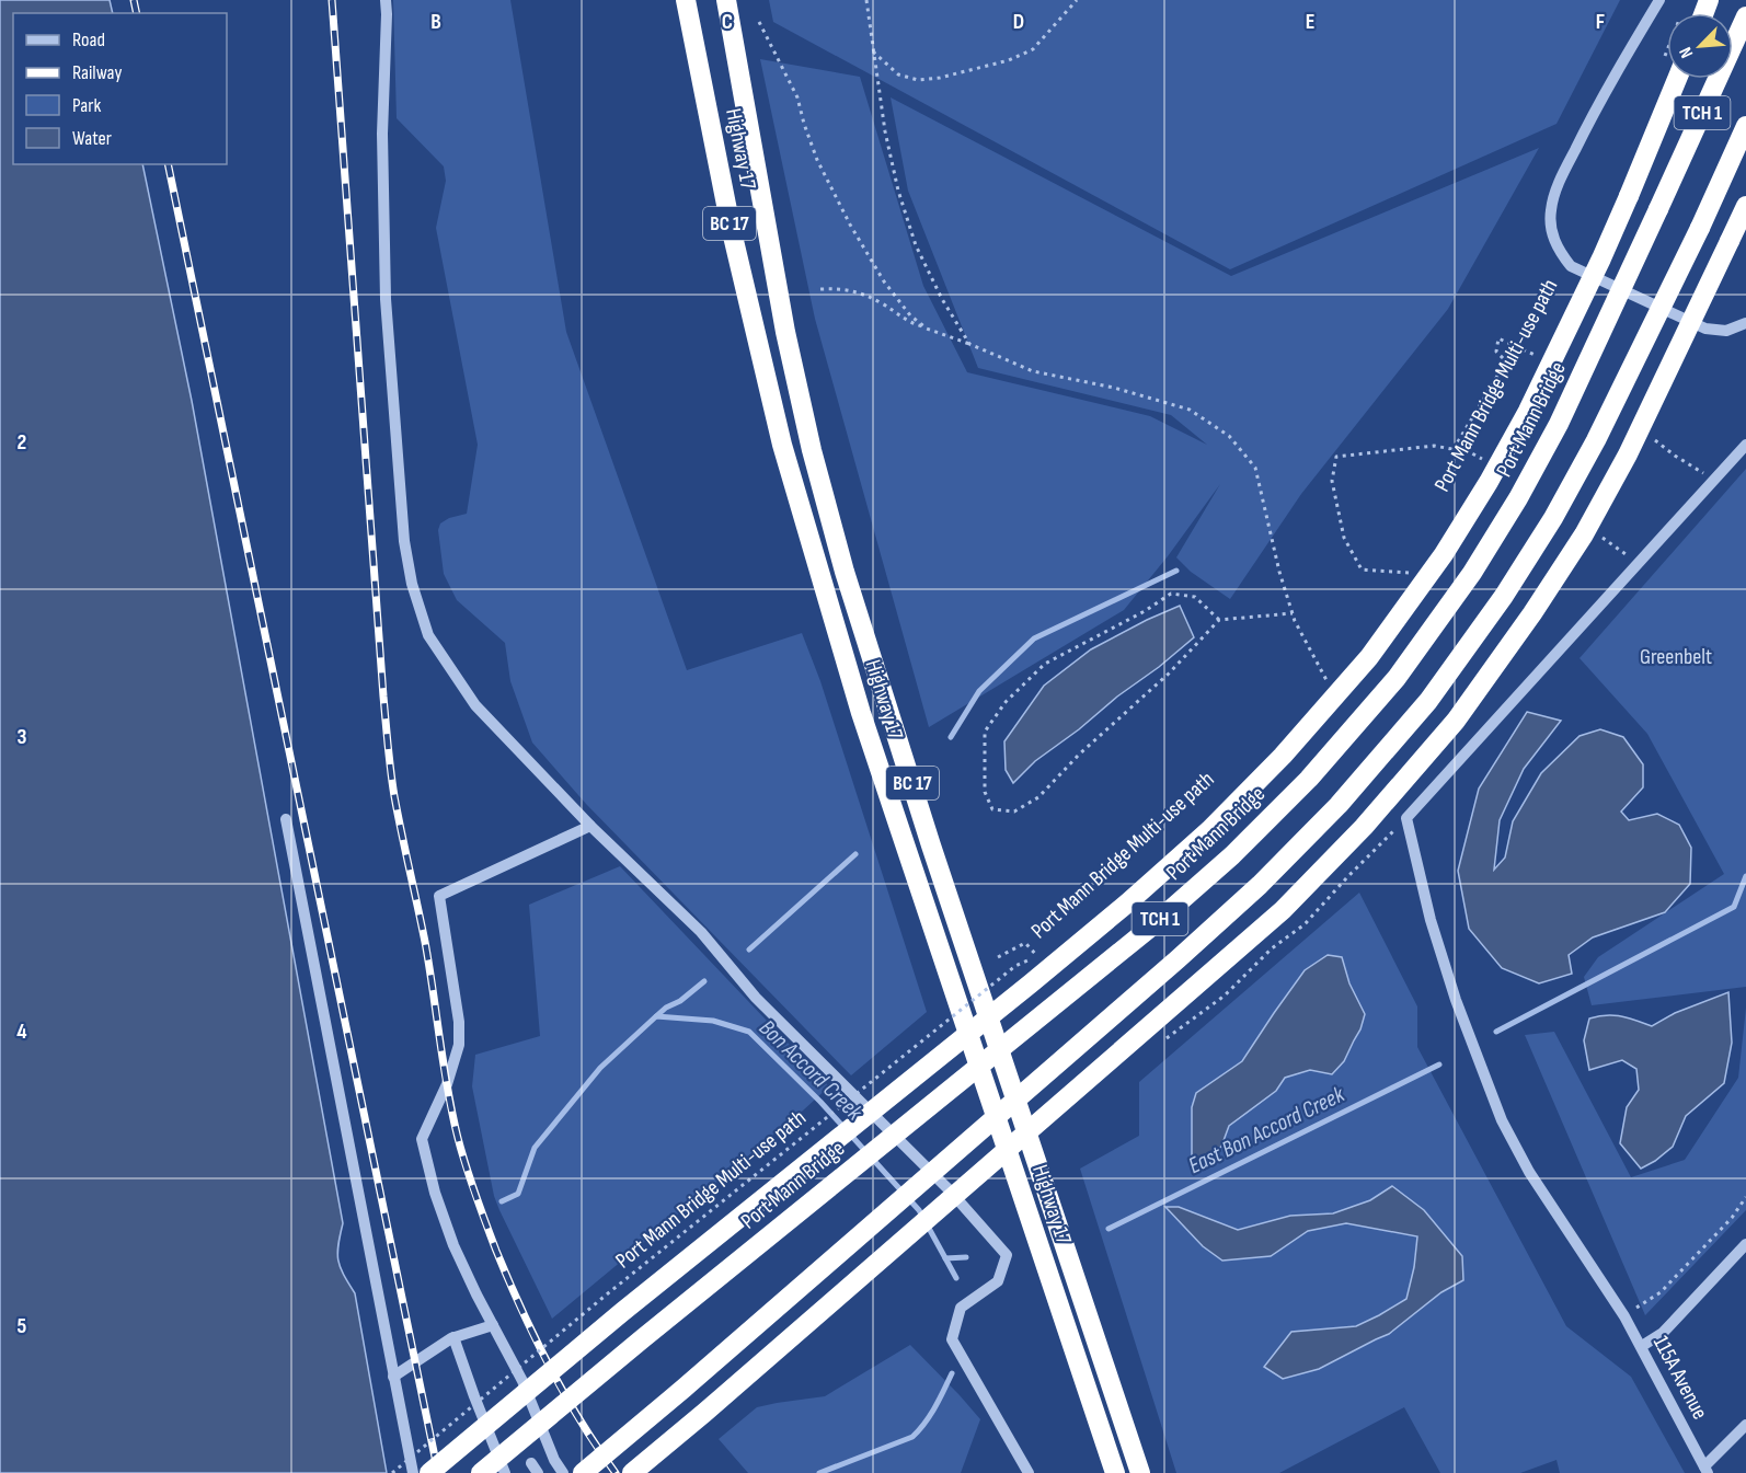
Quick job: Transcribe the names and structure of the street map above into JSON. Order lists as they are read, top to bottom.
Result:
{
  "streets": {
    "highway": [
      "TCH 1",
      "Highway 17",
      "BC 17",
      "Port Mann Bridge"
    ],
    "street": ["115A Avenue"],
    "path": ["Port Mann Bridge Multi-use path"]
  },
  "water": ["Bon Accord Creek", "East Bon Accord Creek"],
  "parks": ["Greenbelt"],
  "legend": [
    "Road",
    "Railway",
    "Park",
    "Water"
  ],
  "north": "bottom left",
  "grid": {
    "columns": [
      "B",
      "C",
      "D",
      "E",
      "F"
    ],
    "rows": [
      "2",
      "3",
      "4",
      "5"
    ]
  }
}
